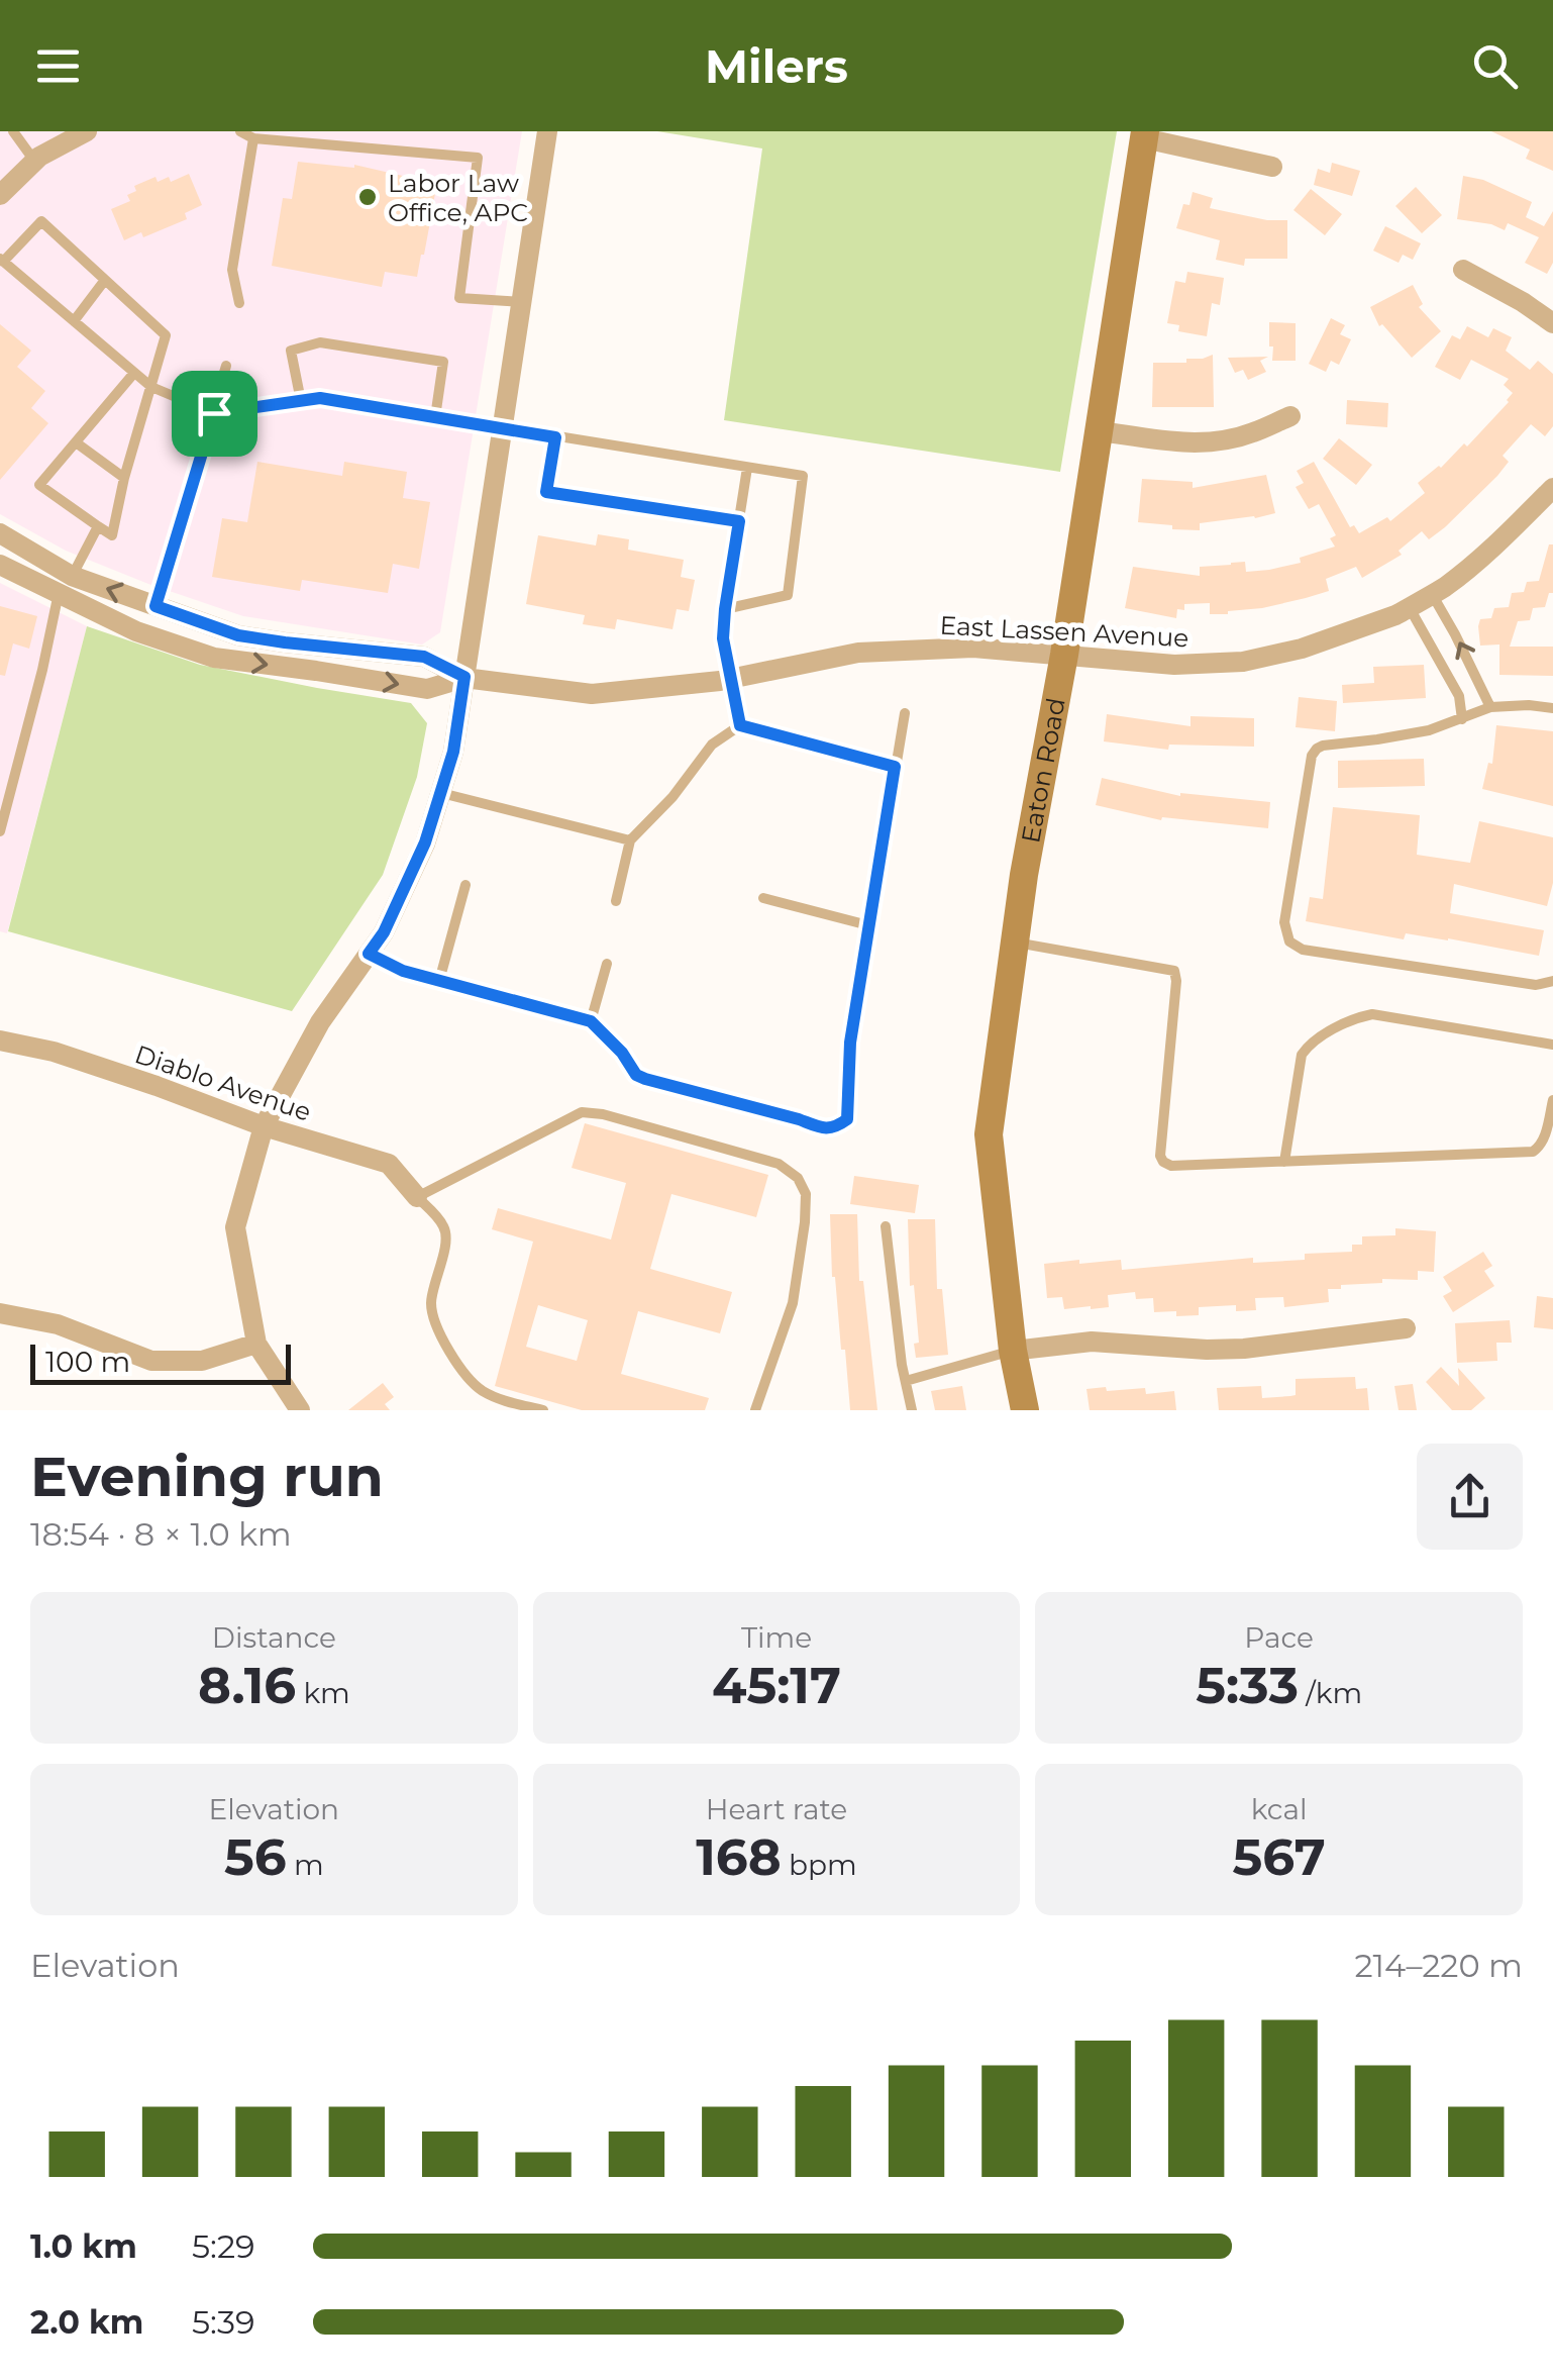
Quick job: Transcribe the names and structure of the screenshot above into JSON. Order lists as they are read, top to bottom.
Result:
{
  "streets": {
    "street": ["East Lassen Avenue", "Eaton Road", "Diablo Avenue"]
  },
  "crossings": [
    ["East Lassen Avenue", "Eaton Road"]
  ],
  "places": ["Labor Law Office, APC"],
  "scale_bar": "100 m",
  "page": {
    "header": "Milers",
    "scale": "100 m",
    "heading": ["Evening run", "18:54 · 8 × 1.0 km"],
    "stats": [
      ["Distance", "8.16 km"],
      ["Time", "45:17"],
      ["Pace", "5:33 /km"],
      ["Elevation", "56 m"],
      ["Heart rate", "168 bpm"],
      ["kcal", "567"]
    ],
    "chart": ["Elevation", "214–220 m"],
    "list": [
      {
        "name": "1.0 km",
        "note": "5:29"
      },
      {
        "name": "2.0 km",
        "note": "5:39"
      }
    ]
  }
}
